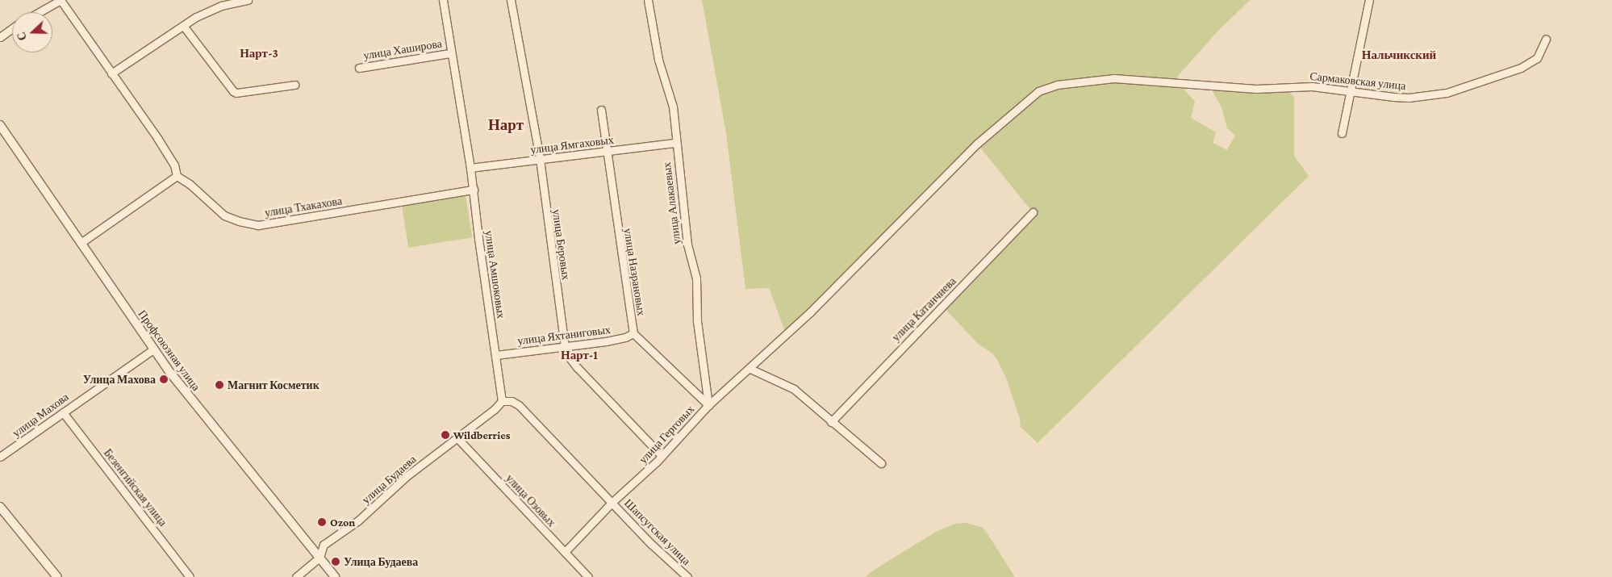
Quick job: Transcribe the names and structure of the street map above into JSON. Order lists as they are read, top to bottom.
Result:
{
  "streets": {
    "street": [
      "улица Хаширова",
      "Сармаковская улица",
      "улица Ямгаховых",
      "улица Алакаевых",
      "улица Тхакахова",
      "улица Беровых",
      "улица Назрановых",
      "улица Амшоковых",
      "улица Катанчиева",
      "улица Яхтаниговых",
      "Профсоюзная улица",
      "улица Махова",
      "улица Герговых",
      "улица Будаева",
      "Безенгийская улица",
      "улица Озовых",
      "Шапсугская улица"
    ]
  },
  "crossings": [
    ["улица Хаширова", "улица Амшоковых"],
    ["Сармаковская улица", "улица Герговых"],
    ["улица Ямгаховых", "улица Алакаевых"],
    ["улица Ямгаховых", "улица Беровых"],
    ["улица Ямгаховых", "улица Назрановых"],
    ["улица Ямгаховых", "улица Амшоковых"],
    ["улица Алакаевых", "улица Назрановых"],
    ["улица Алакаевых", "улица Герговых"],
    ["улица Тхакахова", "улица Амшоковых"],
    ["улица Беровых", "улица Яхтаниговых"],
    ["улица Беровых", "улица Герговых"],
    ["улица Назрановых", "улица Яхтаниговых"],
    ["улица Назрановых", "улица Герговых"],
    ["улица Амшоковых", "улица Яхтаниговых"],
    ["улица Амшоковых", "улица Будаева"],
    ["Профсоюзная улица", "улица Махова"],
    ["Профсоюзная улица", "улица Будаева"],
    ["улица Махова", "Безенгийская улица"],
    ["улица Герговых", "улица Озовых"],
    ["улица Герговых", "Шапсугская улица"],
    ["улица Будаева", "улица Озовых"]
  ],
  "districts": [
    "Нарт-3",
    "Нальчикский",
    "Нарт",
    "Нарт-1"
  ],
  "places": [
    "Улица Махова",
    "Магнит Косметик",
    "Wildberries",
    "Ozon",
    "Улица Будаева"
  ],
  "north": "left"
}
